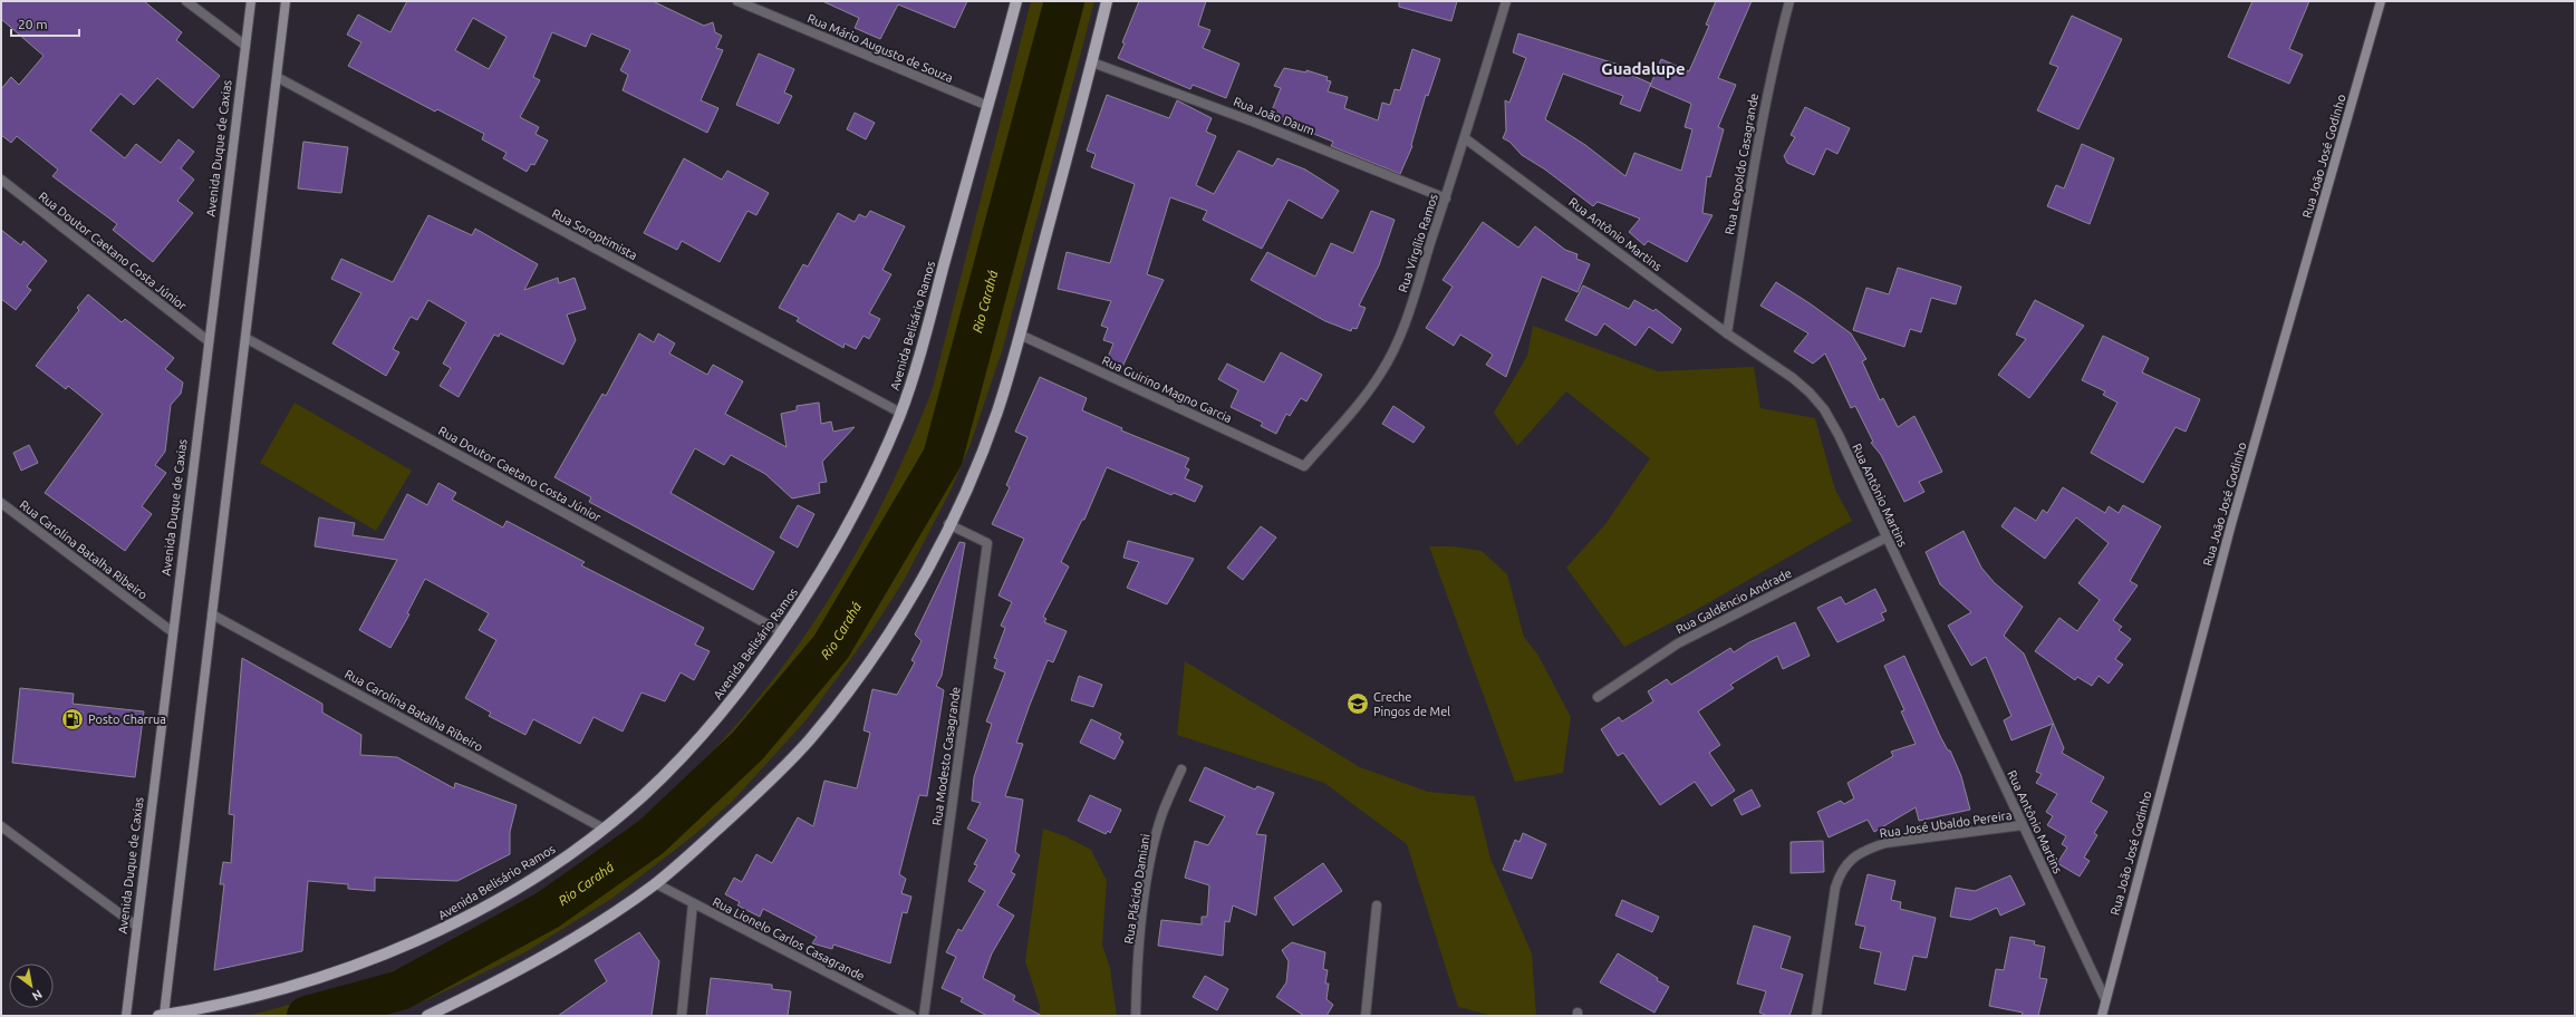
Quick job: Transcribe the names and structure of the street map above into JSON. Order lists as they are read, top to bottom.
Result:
{
  "streets": {
    "main road": ["Avenida Duque de Caxias", "Rua João José Godinho", "Avenida Belisário Ramos"],
    "street": [
      "Rua Mário Augusto de Souza",
      "Rua João Daum",
      "Rua Leopoldo Casagrande",
      "Rua Soroptimista",
      "Rua Antônio Martins",
      "Rua Virgílio Ramos",
      "Rua Doutor Caetano Costa Júnior",
      "Rua Guirino Magno Garcia",
      "Rua Carolina Batalha Ribeiro",
      "Rua Galdêncio Andrade",
      "Rua Modesto Casagrande",
      "Rua José Ubaldo Pereira",
      "Rua Plácido Damiani",
      "Rua Lionelo Carlos Casagrande"
    ]
  },
  "crossings": [
    ["Rua Mário Augusto de Souza", "Avenida Belisário Ramos"],
    ["Rua João Daum", "Rua Virgílio Ramos"],
    ["Avenida Duque de Caxias", "Rua Doutor Caetano Costa Júnior"],
    ["Avenida Duque de Caxias", "Rua Carolina Batalha Ribeiro"],
    ["Rua João José Godinho", "Rua Antônio Martins"],
    ["Rua Leopoldo Casagrande", "Rua Antônio Martins"],
    ["Rua Soroptimista", "Avenida Belisário Ramos"],
    ["Rua Antônio Martins", "Rua Virgílio Ramos"],
    ["Rua Antônio Martins", "Rua Galdêncio Andrade"],
    ["Rua Antônio Martins", "Rua José Ubaldo Pereira"],
    ["Rua Virgílio Ramos", "Rua Guirino Magno Garcia"],
    ["Rua Doutor Caetano Costa Júnior", "Avenida Belisário Ramos"],
    ["Avenida Belisário Ramos", "Rua Carolina Batalha Ribeiro"]
  ],
  "districts": ["Guadalupe"],
  "water": ["Rio Carahá"],
  "places": {
    "school or university": ["Creche Pingos de Mel"],
    "fuel station": ["Posto Charrua"]
  },
  "scale_bar": "20 m",
  "north": "bottom right"
}
